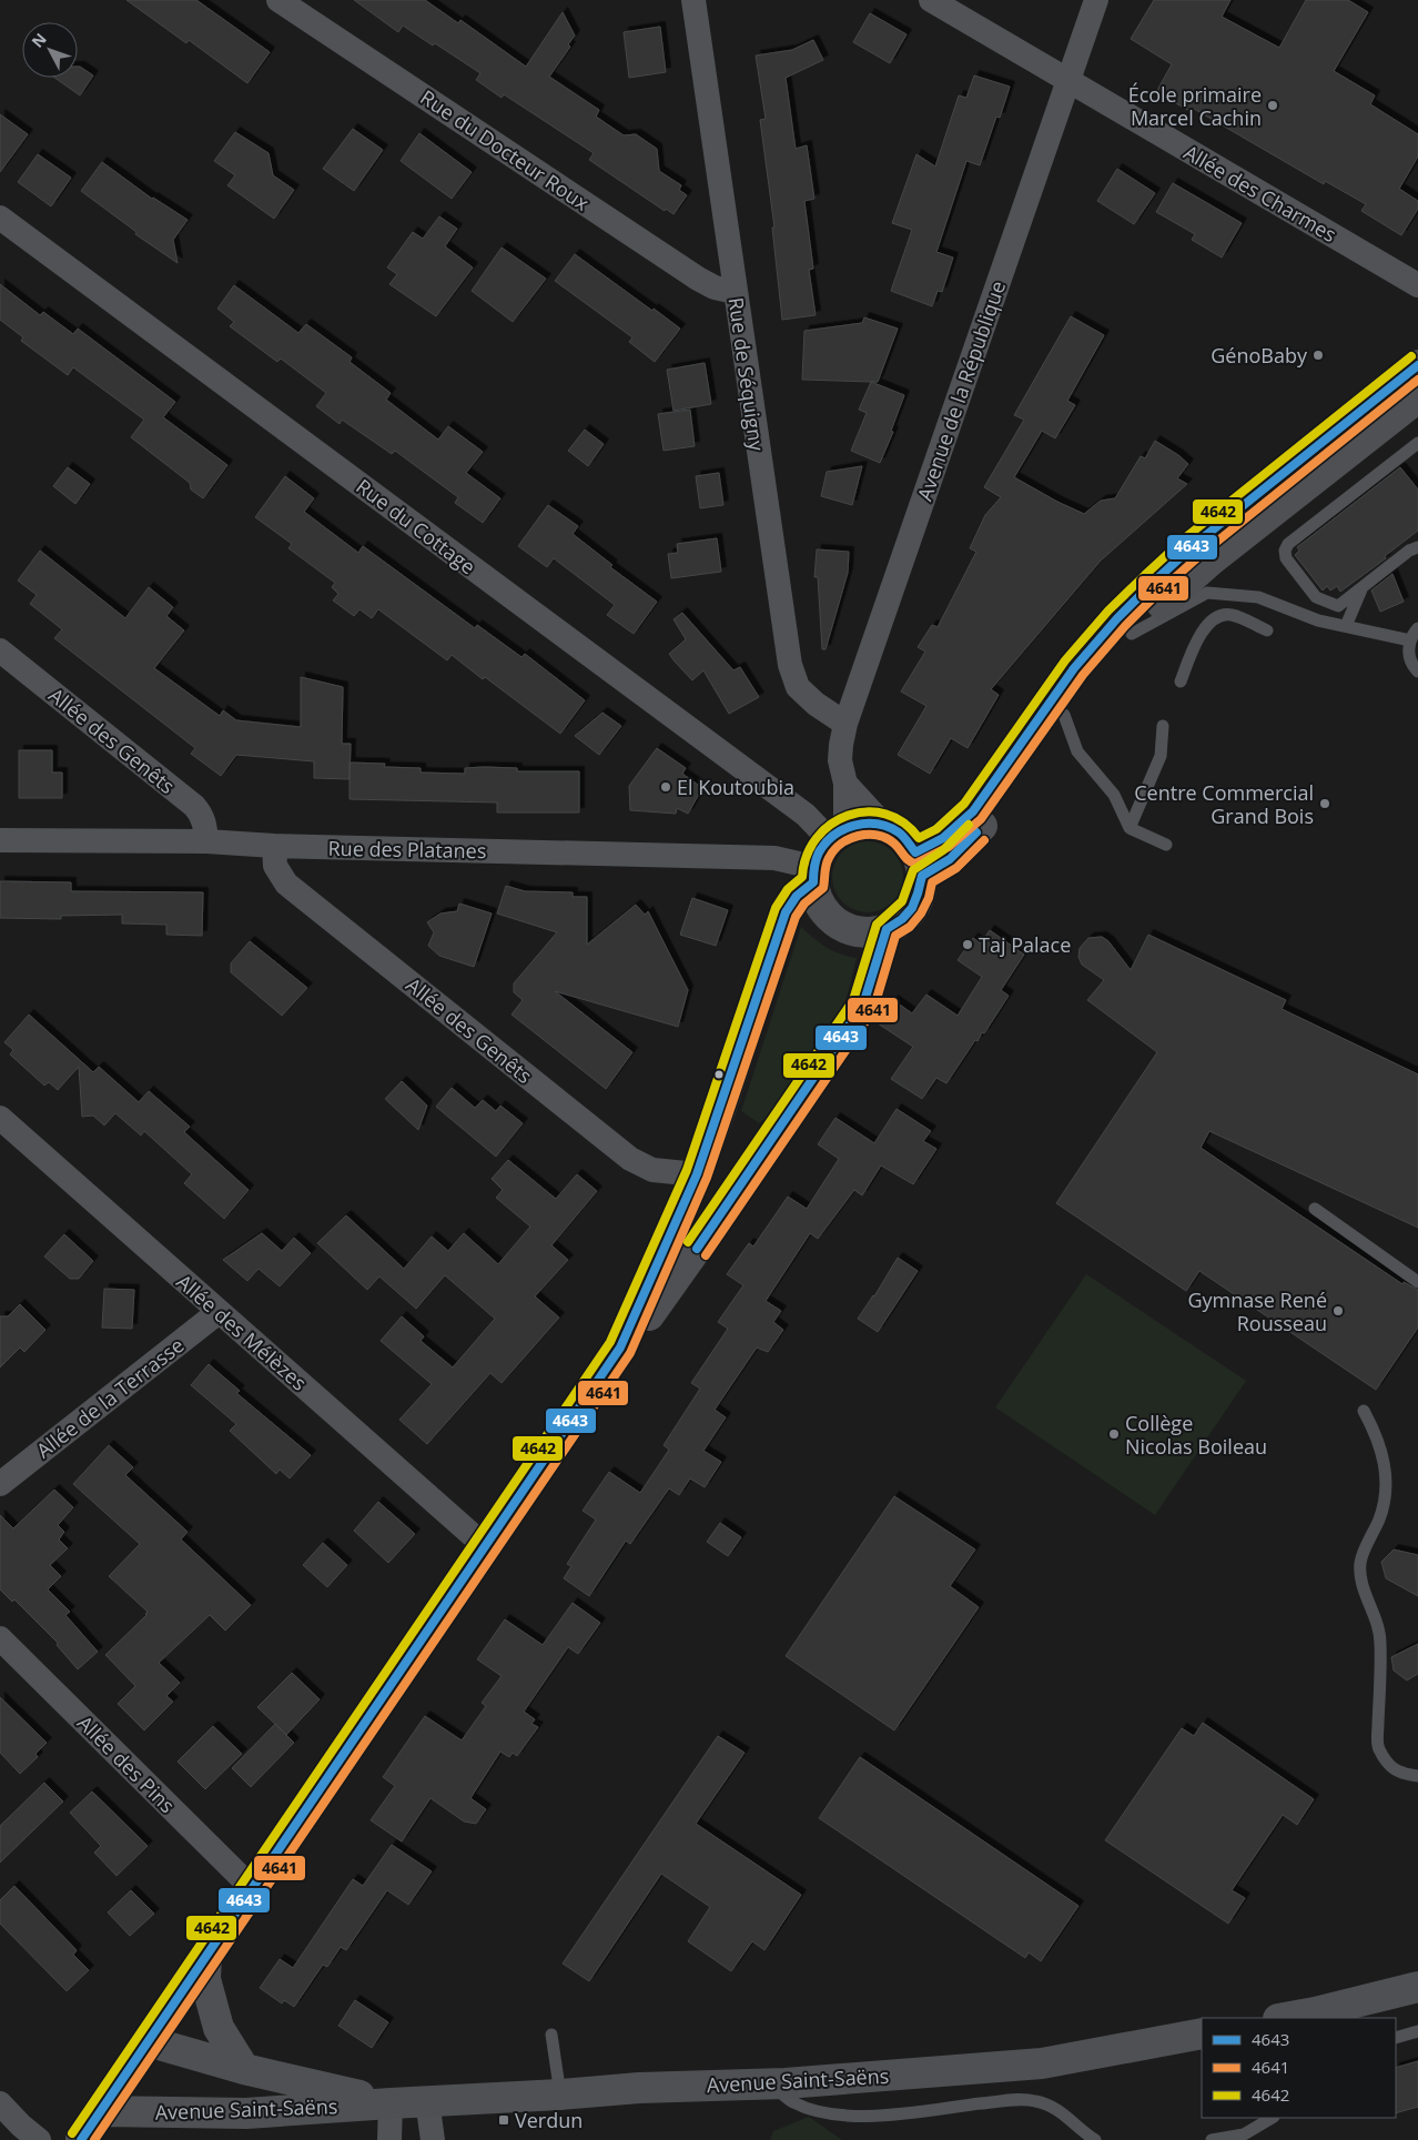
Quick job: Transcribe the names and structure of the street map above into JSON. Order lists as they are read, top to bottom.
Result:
{
  "streets": {
    "main road": ["Avenue Saint-Saëns"],
    "street": [
      "Rue du Docteur Roux",
      "Allée des Charmes",
      "Rue de Séquigny",
      "Avenue de la République",
      "Rue du Cottage",
      "Allée des Genêts",
      "Rue des Platanes",
      "Allée des Mélèzes",
      "Allée de la Terrasse",
      "Allée des Pins"
    ]
  },
  "crossings": [
    ["Rue du Docteur Roux", "Rue de Séquigny"],
    ["Allée des Charmes", "Avenue de la République"],
    ["Rue de Séquigny", "Avenue de la République"],
    ["Avenue de la République", "Rue du Cottage"],
    ["Avenue de la République", "Rue des Platanes"],
    ["Rue du Cottage", "Rue des Platanes"],
    ["Allée des Genêts", "Rue des Platanes"],
    ["Allée des Mélèzes", "Allée de la Terrasse"]
  ],
  "places": {
    "other": [
      "École primaire Marcel Cachin",
      "GénoBaby",
      "El Koutoubia",
      "Centre Commercial Grand Bois",
      "Taj Palace",
      "Gymnase René Rousseau",
      "Collège Nicolas Boileau"
    ],
    "transit": ["Verdun"]
  },
  "lines": ["transit line 4642", "transit line 4643", "transit line 4641"],
  "legend": ["4643", "4641", "4642"],
  "north": "top left"
}
